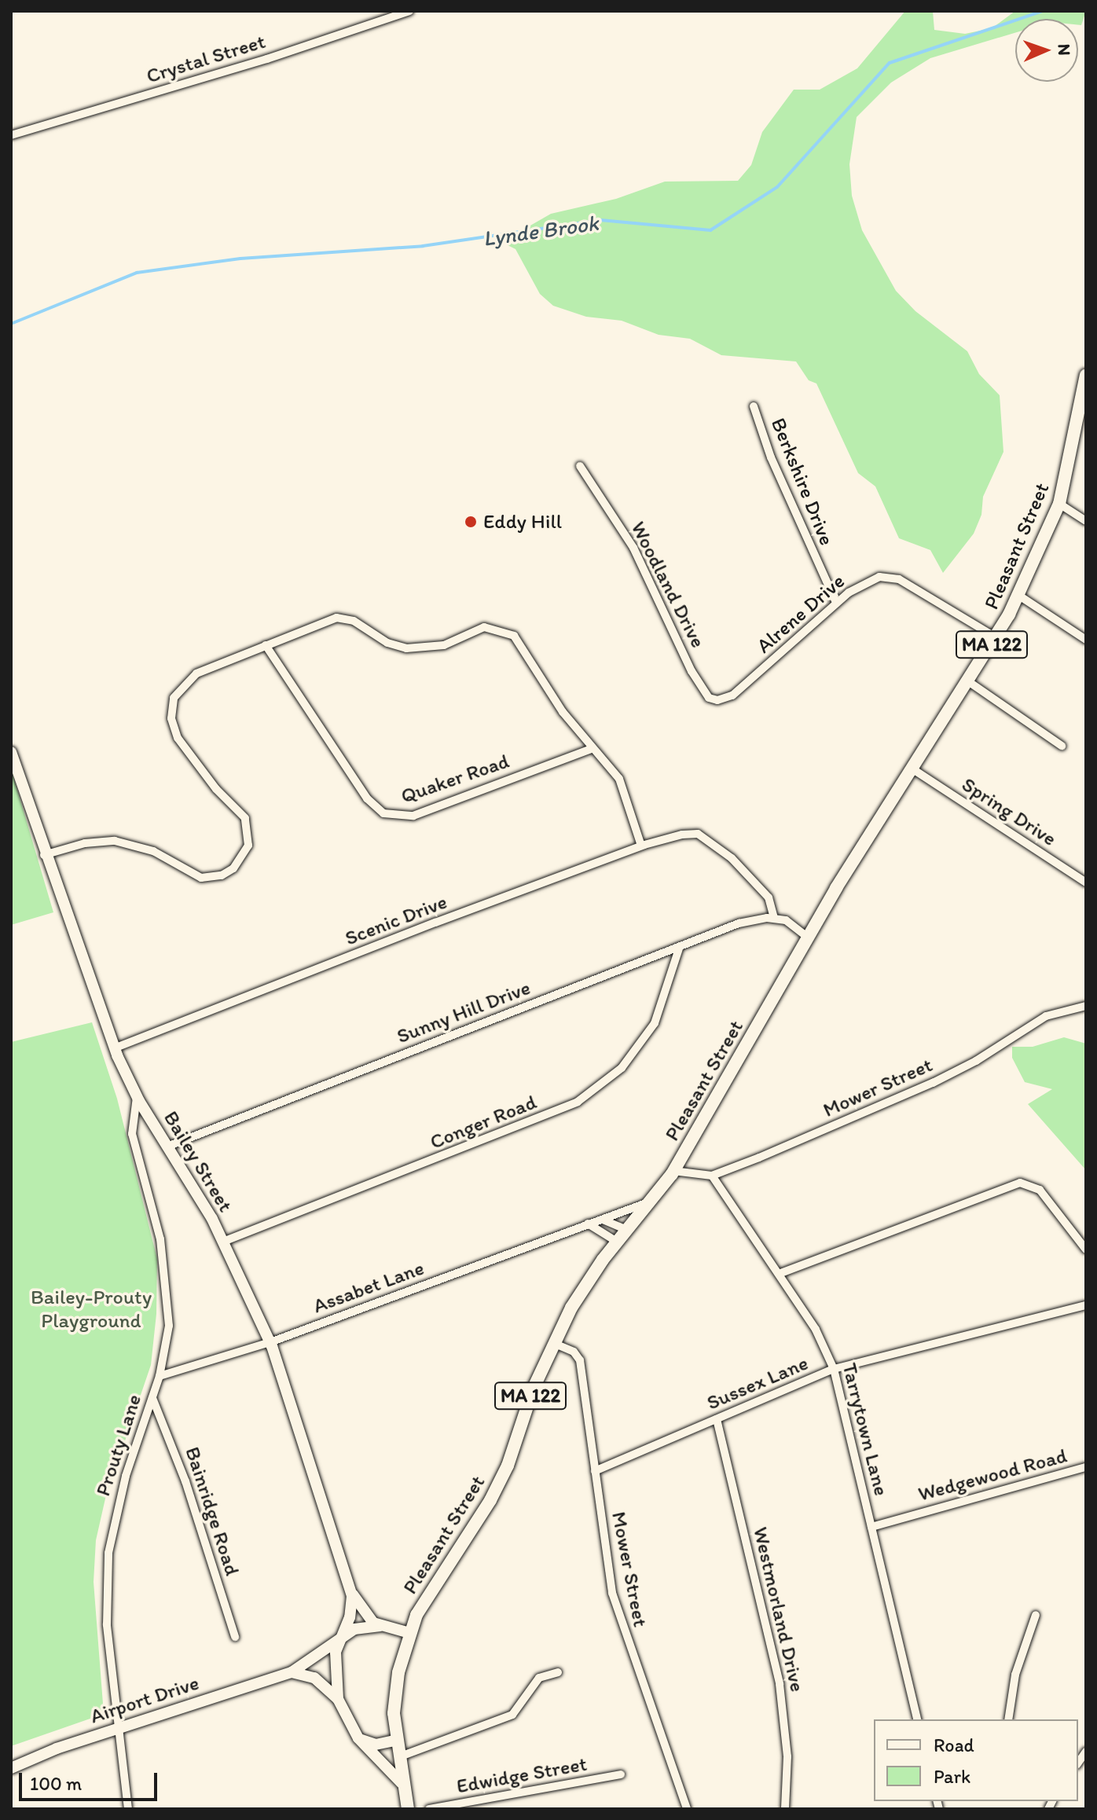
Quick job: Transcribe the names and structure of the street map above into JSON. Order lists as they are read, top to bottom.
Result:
{
  "streets": {
    "main road": ["Pleasant Street", "MA 122"],
    "street": [
      "Crystal Street",
      "Berkshire Drive",
      "Woodland Drive",
      "Alrene Drive",
      "Quaker Road",
      "Spring Drive",
      "Scenic Drive",
      "Sunny Hill Drive",
      "Mower Street",
      "Conger Road",
      "Bailey Street",
      "Assabet Lane",
      "Sussex Lane",
      "Tarrytown Lane",
      "Prouty Lane",
      "Wedgewood Road",
      "Bainridge Road",
      "Westmorland Drive",
      "Airport Drive",
      "Edwidge Street"
    ]
  },
  "crossings": [
    ["Berkshire Drive", "Alrene Drive"],
    ["Pleasant Street", "Alrene Drive"],
    ["Pleasant Street", "Spring Drive"],
    ["Pleasant Street", "Mower Street"],
    ["Pleasant Street", "Assabet Lane"],
    ["Woodland Drive", "Alrene Drive"],
    ["Scenic Drive", "Sunny Hill Drive"],
    ["Scenic Drive", "Bailey Street"],
    ["Sunny Hill Drive", "Conger Road"],
    ["Sunny Hill Drive", "Bailey Street"],
    ["Mower Street", "Sussex Lane"],
    ["Mower Street", "Tarrytown Lane"],
    ["Conger Road", "Bailey Street"],
    ["Bailey Street", "Assabet Lane"],
    ["Bailey Street", "Prouty Lane"],
    ["Bailey Street", "Airport Drive"],
    ["Assabet Lane", "Prouty Lane"],
    ["Sussex Lane", "Tarrytown Lane"],
    ["Sussex Lane", "Westmorland Drive"],
    ["Tarrytown Lane", "Wedgewood Road"],
    ["Prouty Lane", "Bainridge Road"],
    ["Prouty Lane", "Airport Drive"]
  ],
  "water": ["Lynde Brook"],
  "parks": ["Bailey-Prouty Playground"],
  "places": ["Eddy Hill"],
  "legend": ["Road", "Park"],
  "scale_bar": "100 m",
  "north": "right"
}
